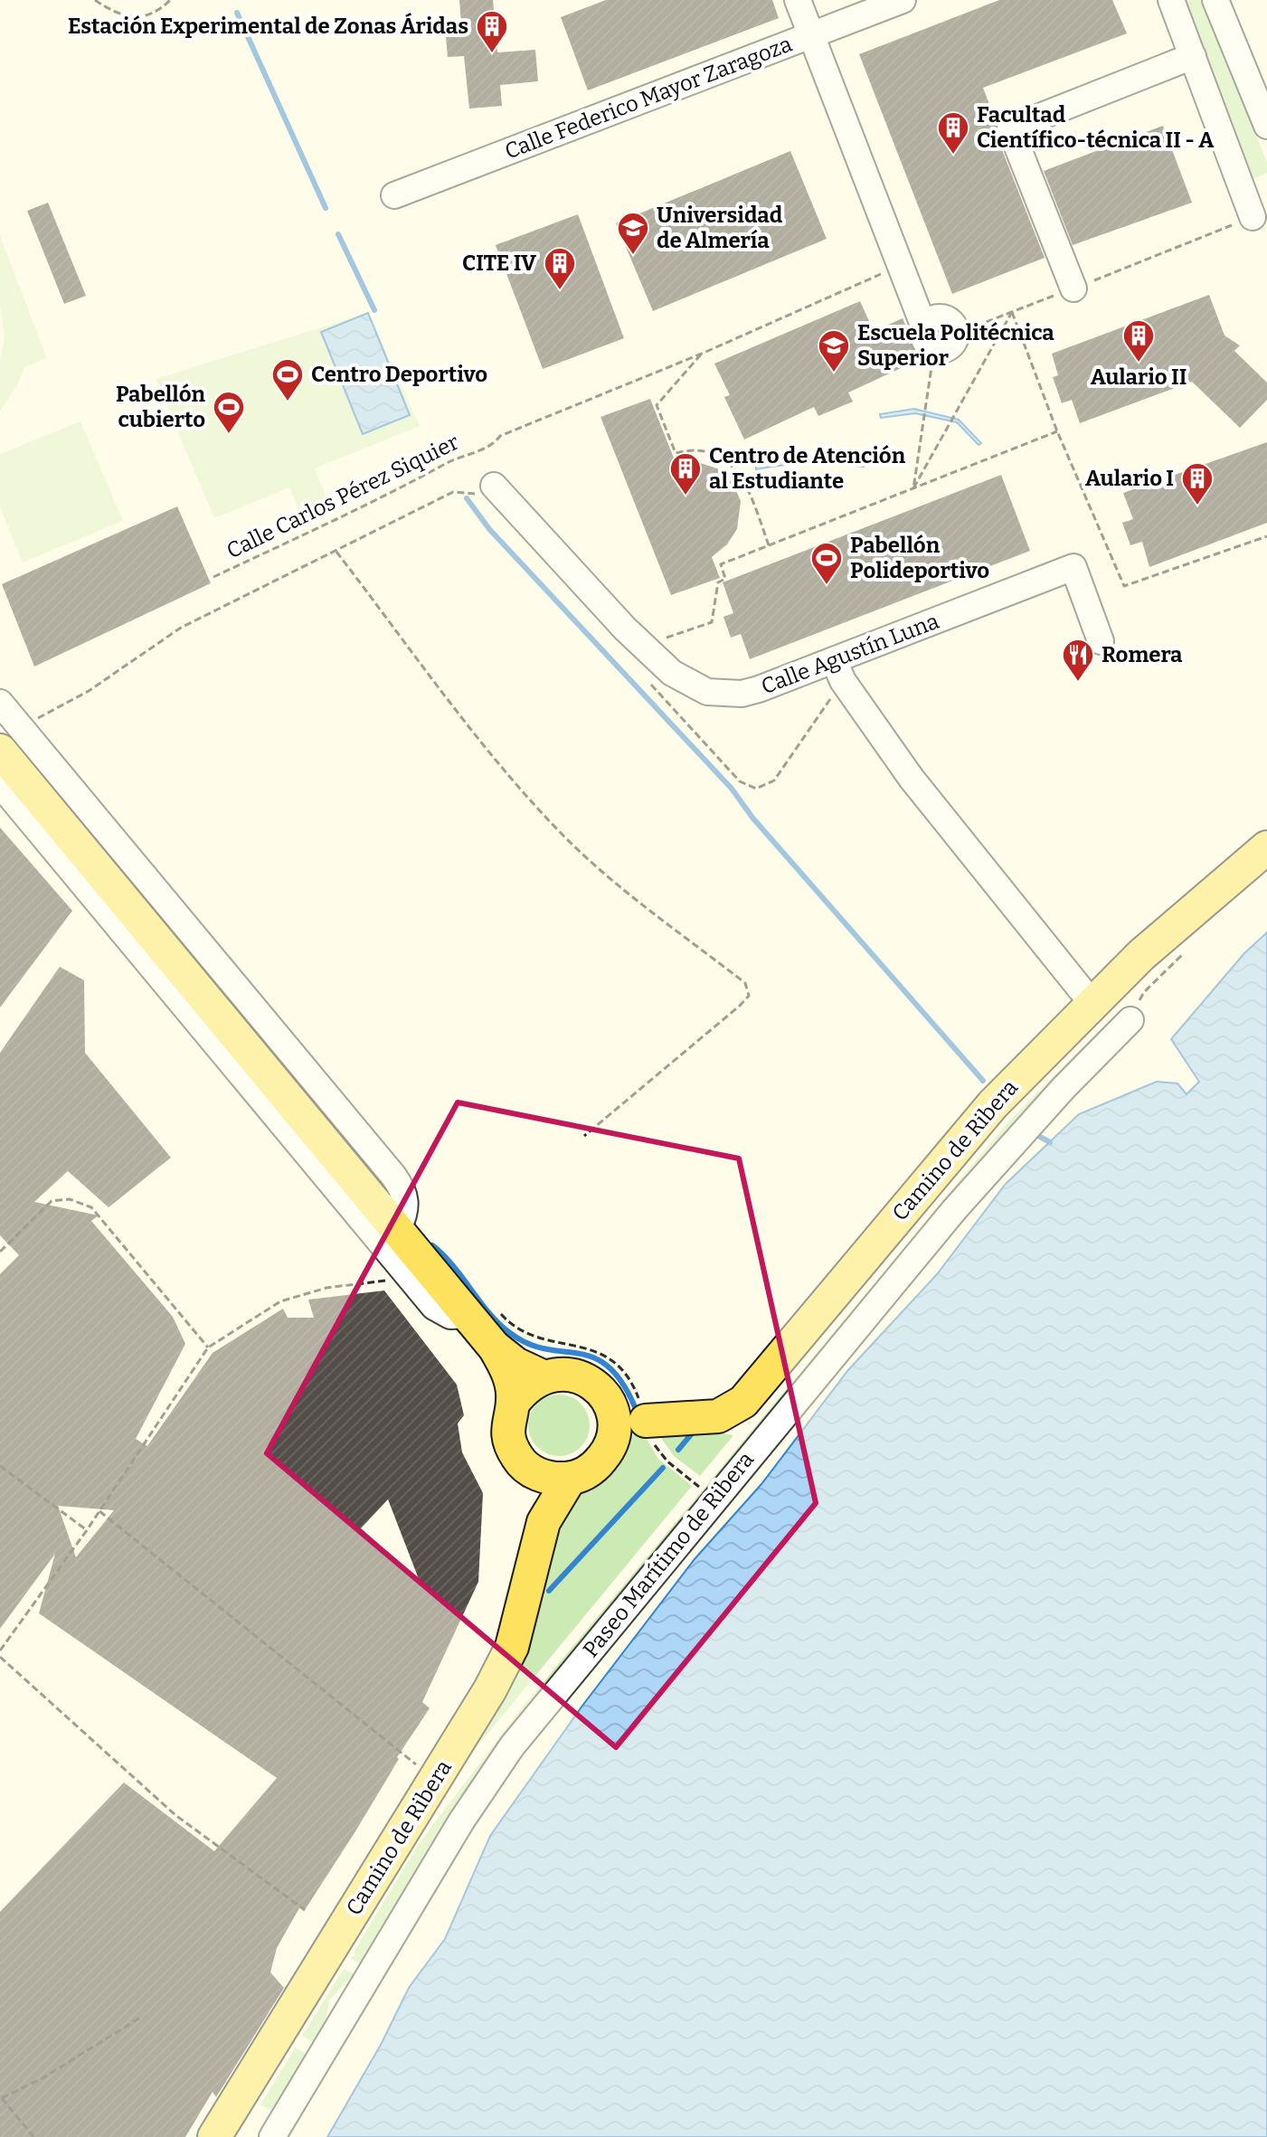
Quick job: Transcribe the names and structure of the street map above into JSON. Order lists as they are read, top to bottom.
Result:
{
  "streets": {
    "main road": ["Camino de Ribera"],
    "street": ["Calle Federico Mayor Zaragoza", "Calle Agustín Luna", "Paseo Marítimo de Ribera"],
    "path": ["Calle Carlos Pérez Siquier"]
  },
  "places": {
    "building": [
      "Estación Experimental de Zonas Áridas",
      "Facultad Científico-técnica II - A",
      "CITE IV",
      "Aulario II",
      "Centro de Atención al Estudiante",
      "Aulario I"
    ],
    "school or university": ["Universidad de Almería", "Escuela Politécnica Superior"],
    "sports": ["Centro Deportivo", "Pabellón cubierto", "Pabellón Polideportivo"],
    "restaurant": ["Romera"]
  }
}
